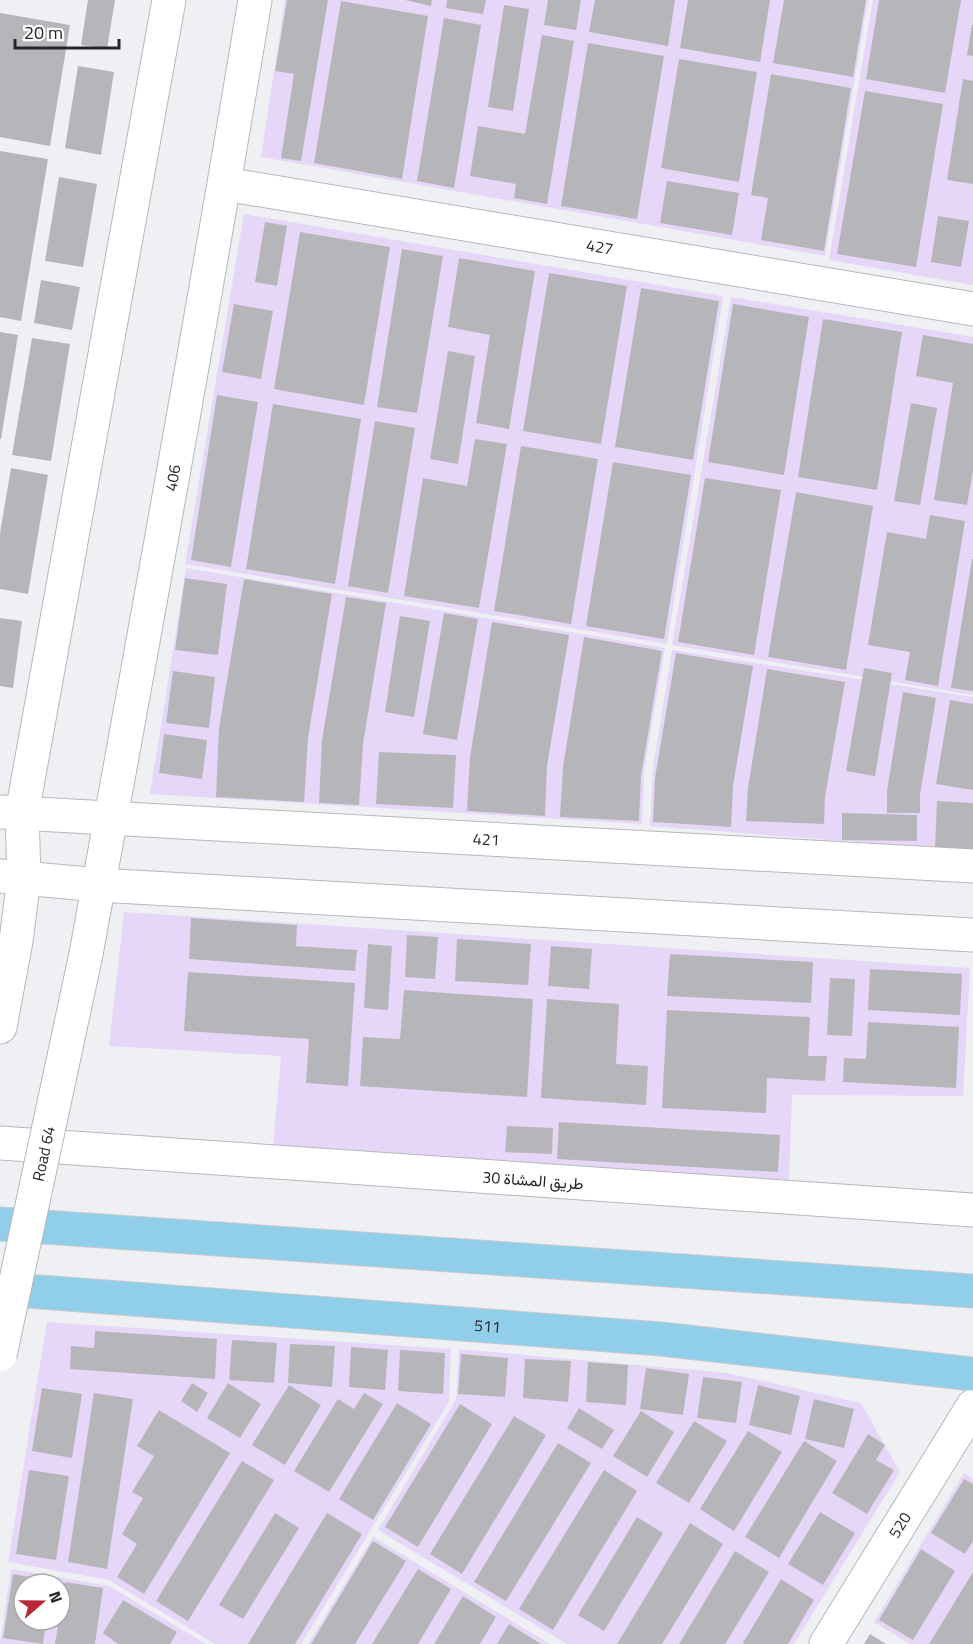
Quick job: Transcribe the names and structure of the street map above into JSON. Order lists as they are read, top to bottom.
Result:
{
  "streets": {
    "main road": ["511"],
    "street": [
      "427",
      "406",
      "421",
      "Road 64",
      "طريق المشاة 30",
      "520"
    ]
  },
  "crossings": [
    ["427", "406"],
    ["406", "421"],
    ["406", "Road 64"]
  ],
  "scale_bar": "20 m",
  "north": "right"
}
